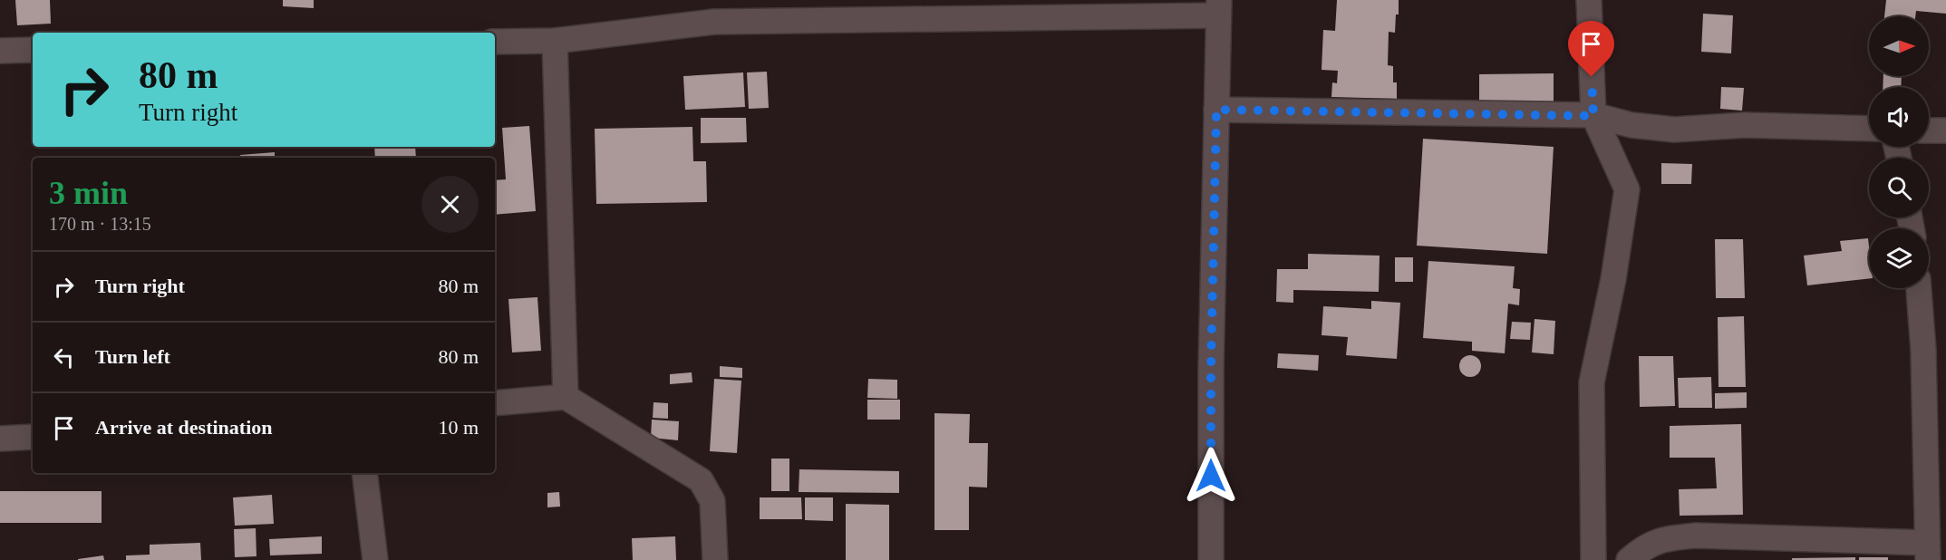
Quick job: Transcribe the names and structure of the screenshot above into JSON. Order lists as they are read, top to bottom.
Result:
{
  "north": "right",
  "page": {
    "turn": ["80 m", "Turn right"],
    "heading": ["3 min", "170 m · 13:15"],
    "list": [
      {
        "name": "Turn right",
        "value": "80 m"
      },
      {
        "name": "Turn left",
        "value": "80 m"
      },
      {
        "name": "Arrive at destination",
        "value": "10 m"
      }
    ]
  }
}
